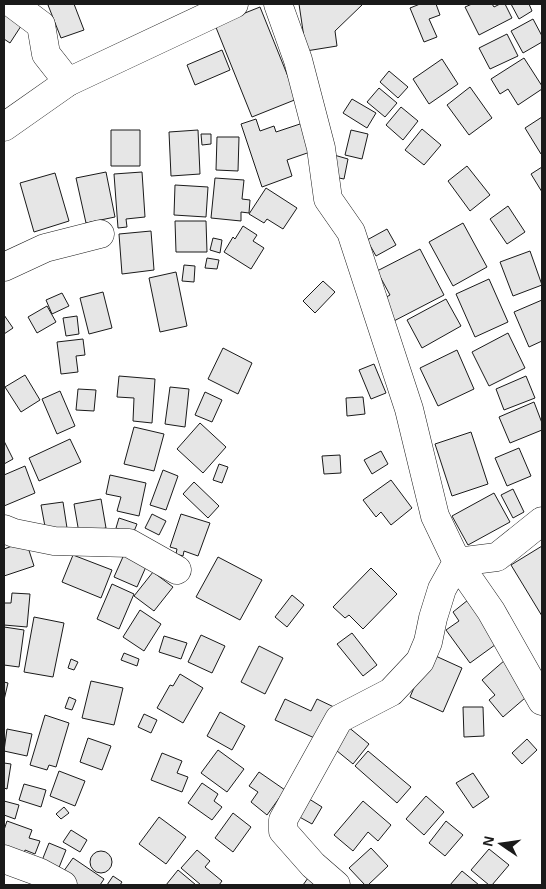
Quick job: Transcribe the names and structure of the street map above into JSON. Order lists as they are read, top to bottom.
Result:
{
  "north": "left"
}
